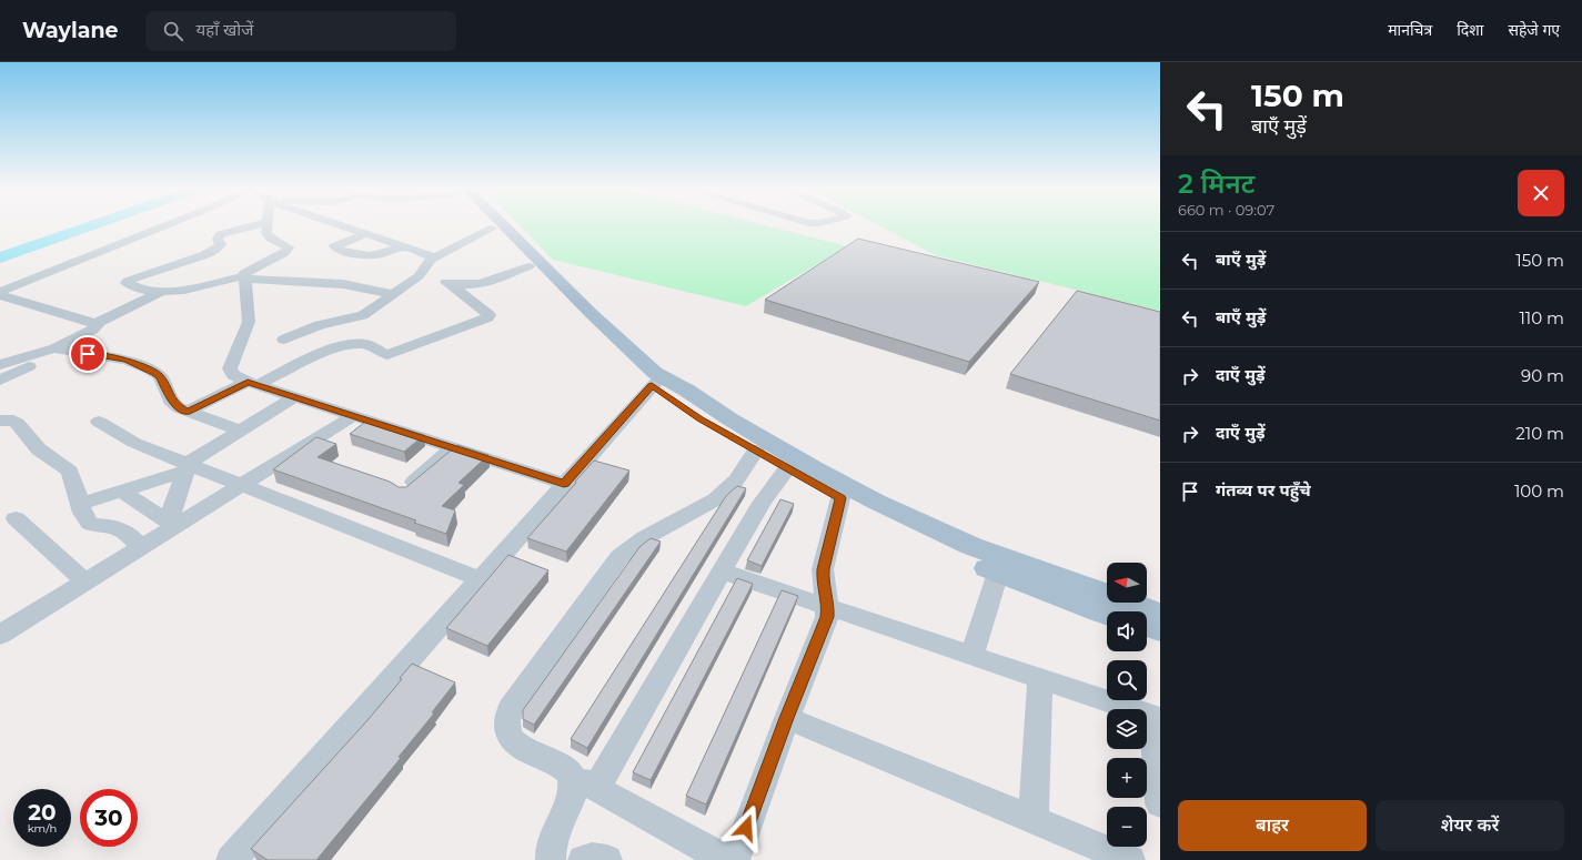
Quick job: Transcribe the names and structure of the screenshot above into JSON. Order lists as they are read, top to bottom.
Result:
{
  "north": "left",
  "page": {
    "header": "Waylane",
    "search": "यहाँ खोजें",
    "nav": ["मानचित्र", "दिशा", "सहेजे गए"],
    "turn": ["150 m", "बाएँ मुड़ें"],
    "heading": ["2 मिनट", "660 m · 09:07"],
    "list": [
      {
        "name": "बाएँ मुड़ें",
        "value": "150 m"
      },
      {
        "name": "बाएँ मुड़ें",
        "value": "110 m"
      },
      {
        "name": "दाएँ मुड़ें",
        "value": "90 m"
      },
      {
        "name": "दाएँ मुड़ें",
        "value": "210 m"
      },
      {
        "name": "गंतव्य पर पहुँचे",
        "value": "100 m"
      }
    ],
    "map_buttons": ["+", "−"],
    "speed": "20 km/h",
    "limit": "30",
    "buttons": ["बाहर", "शेयर करें"]
  }
}
